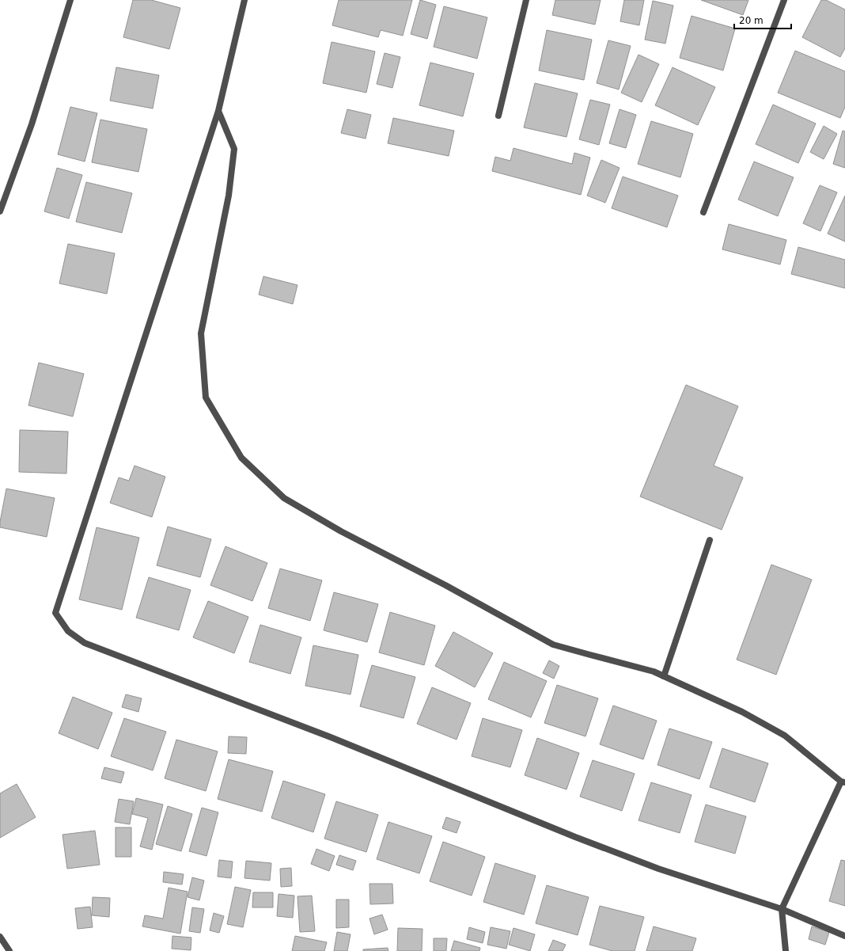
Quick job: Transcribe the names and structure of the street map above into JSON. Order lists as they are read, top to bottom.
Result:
{
  "scale_bar": "20 m"
}
